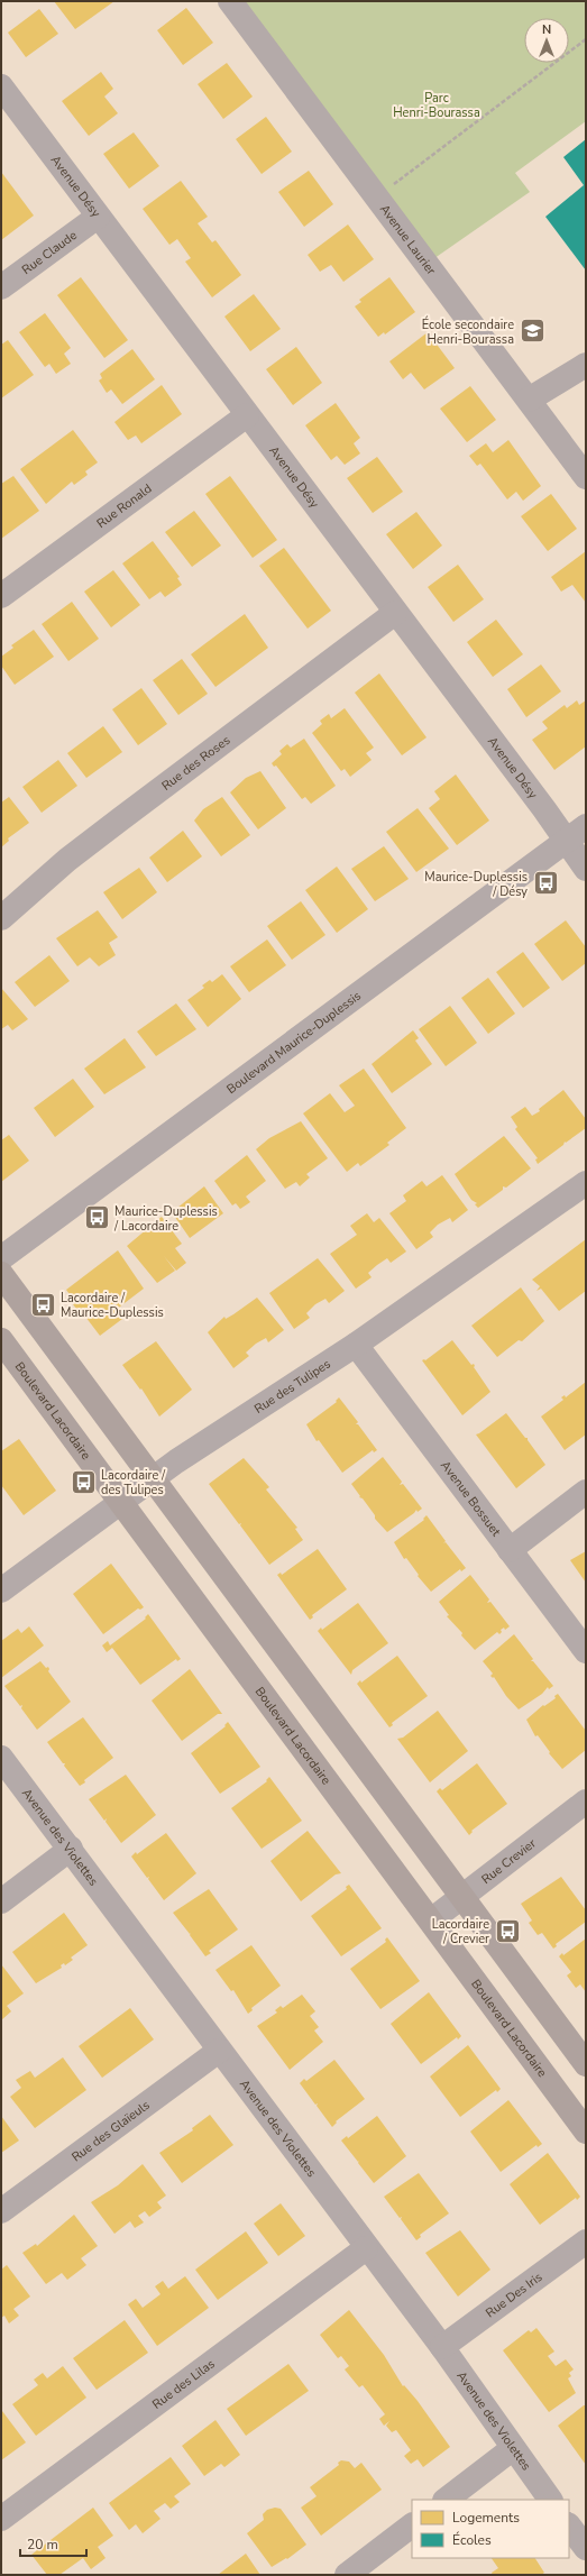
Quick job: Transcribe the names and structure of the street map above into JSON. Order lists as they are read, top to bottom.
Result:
{
  "streets": {
    "main road": ["Boulevard Lacordaire"],
    "street": [
      "Avenue Désy",
      "Avenue Laurier",
      "Rue Claude",
      "Rue Ronald",
      "Rue des Roses",
      "Boulevard Maurice-Duplessis",
      "Rue des Tulipes",
      "Avenue Bossuet",
      "Avenue des Violettes",
      "Rue Crevier",
      "Rue des Glaïeuls",
      "Rue Des Iris",
      "Rue des Lilas"
    ]
  },
  "crossings": [
    ["Avenue Désy", "Rue Claude"],
    ["Avenue Désy", "Rue Ronald"],
    ["Avenue Désy", "Rue des Roses"],
    ["Avenue Désy", "Boulevard Maurice-Duplessis"],
    ["Rue des Tulipes", "Boulevard Lacordaire"],
    ["Rue des Tulipes", "Avenue Bossuet"],
    ["Boulevard Lacordaire", "Rue Crevier"],
    ["Avenue des Violettes", "Rue des Glaïeuls"],
    ["Avenue des Violettes", "Rue Des Iris"],
    ["Avenue des Violettes", "Rue des Lilas"]
  ],
  "parks": ["Parc Henri-Bourassa"],
  "places": {
    "school or university": ["École secondaire Henri-Bourassa"],
    "bus stop": [
      "Maurice-Duplessis / Désy",
      "Maurice-Duplessis / Lacordaire",
      "Lacordaire / Maurice-Duplessis",
      "Lacordaire / des Tulipes",
      "Lacordaire / Crevier"
    ]
  },
  "legend": ["Logements", "Écoles"],
  "scale_bar": "20 m",
  "north": "top"
}
